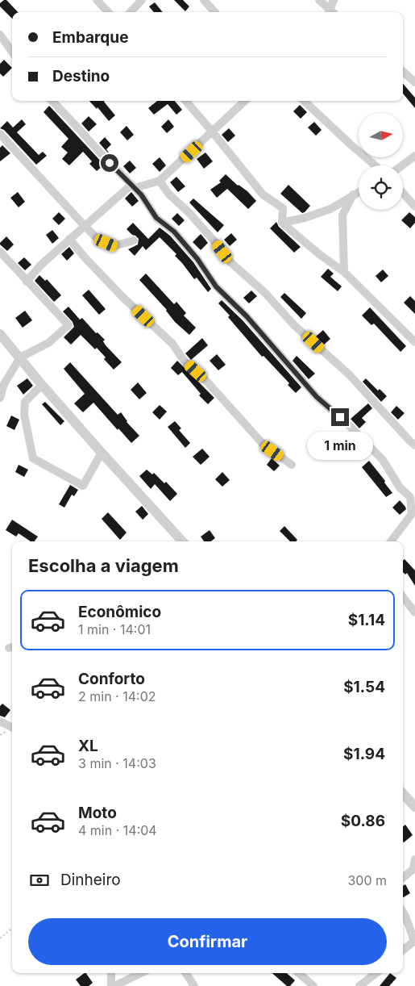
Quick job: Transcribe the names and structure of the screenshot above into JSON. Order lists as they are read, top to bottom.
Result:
{
  "north": "right",
  "page": {
    "banner": ["Embarque", "Destino"],
    "bubble": "1 min",
    "heading": "Escolha a viagem",
    "list": [
      {
        "name": "Econômico",
        "note": "1 min · 14:01",
        "value": "$1.14"
      },
      {
        "name": "Conforto",
        "note": "2 min · 14:02",
        "value": "$1.54"
      },
      {
        "name": "XL",
        "note": "3 min · 14:03",
        "value": "$1.94"
      },
      {
        "name": "Moto",
        "note": "4 min · 14:04",
        "value": "$0.86"
      }
    ],
    "pay": ["Dinheiro", "300 m"],
    "buttons": "Confirmar"
  }
}
